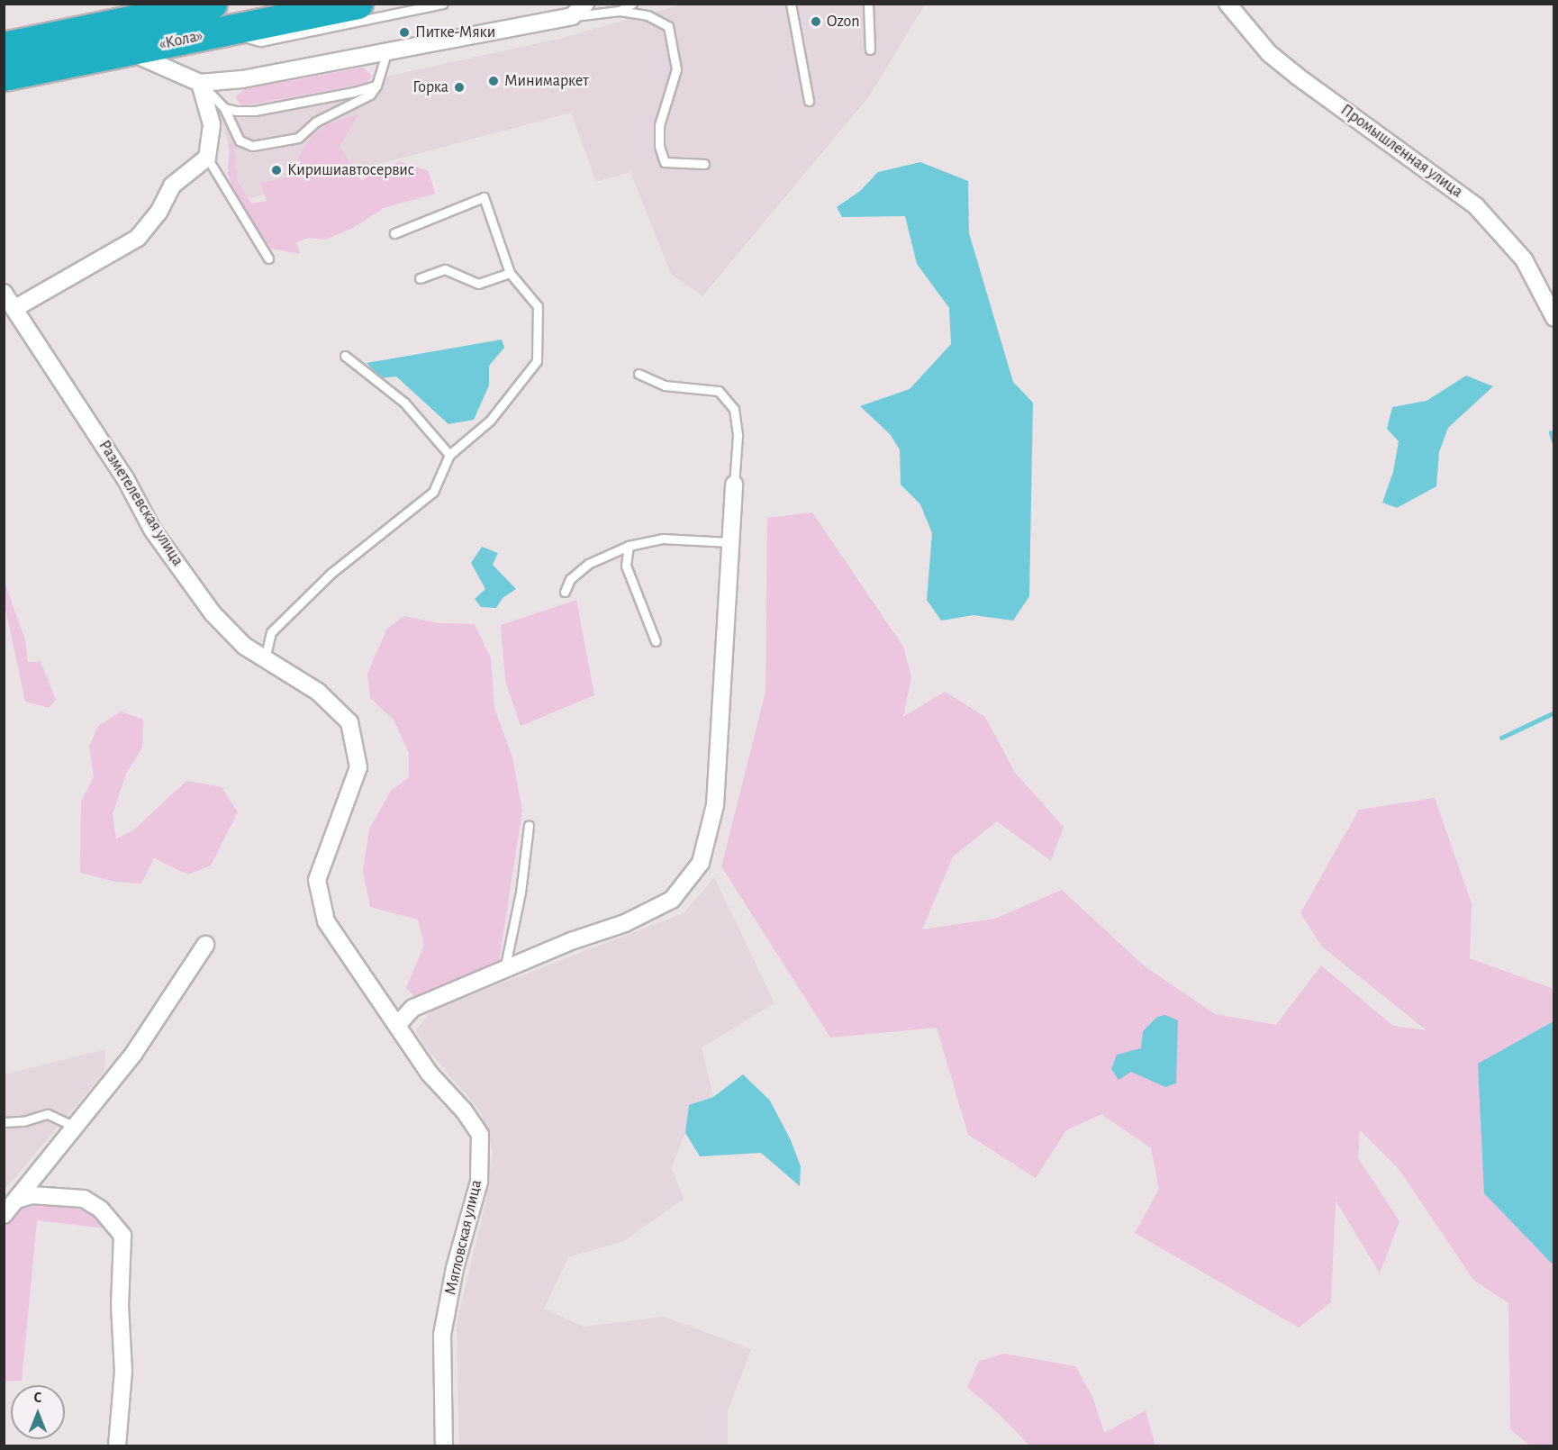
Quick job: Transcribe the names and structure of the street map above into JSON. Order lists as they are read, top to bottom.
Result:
{
  "streets": {
    "highway": ["«Кола»"],
    "street": ["Промышленная улица", "Разметелевская улица", "Мягловская улица"]
  },
  "crossings": [
    ["Разметелевская улица", "Мягловская улица"]
  ],
  "places": [
    "Ozon",
    "Питке-Мяки",
    "Минимаркет",
    "Горка",
    "Киришиавтосервис"
  ],
  "north": "top"
}
